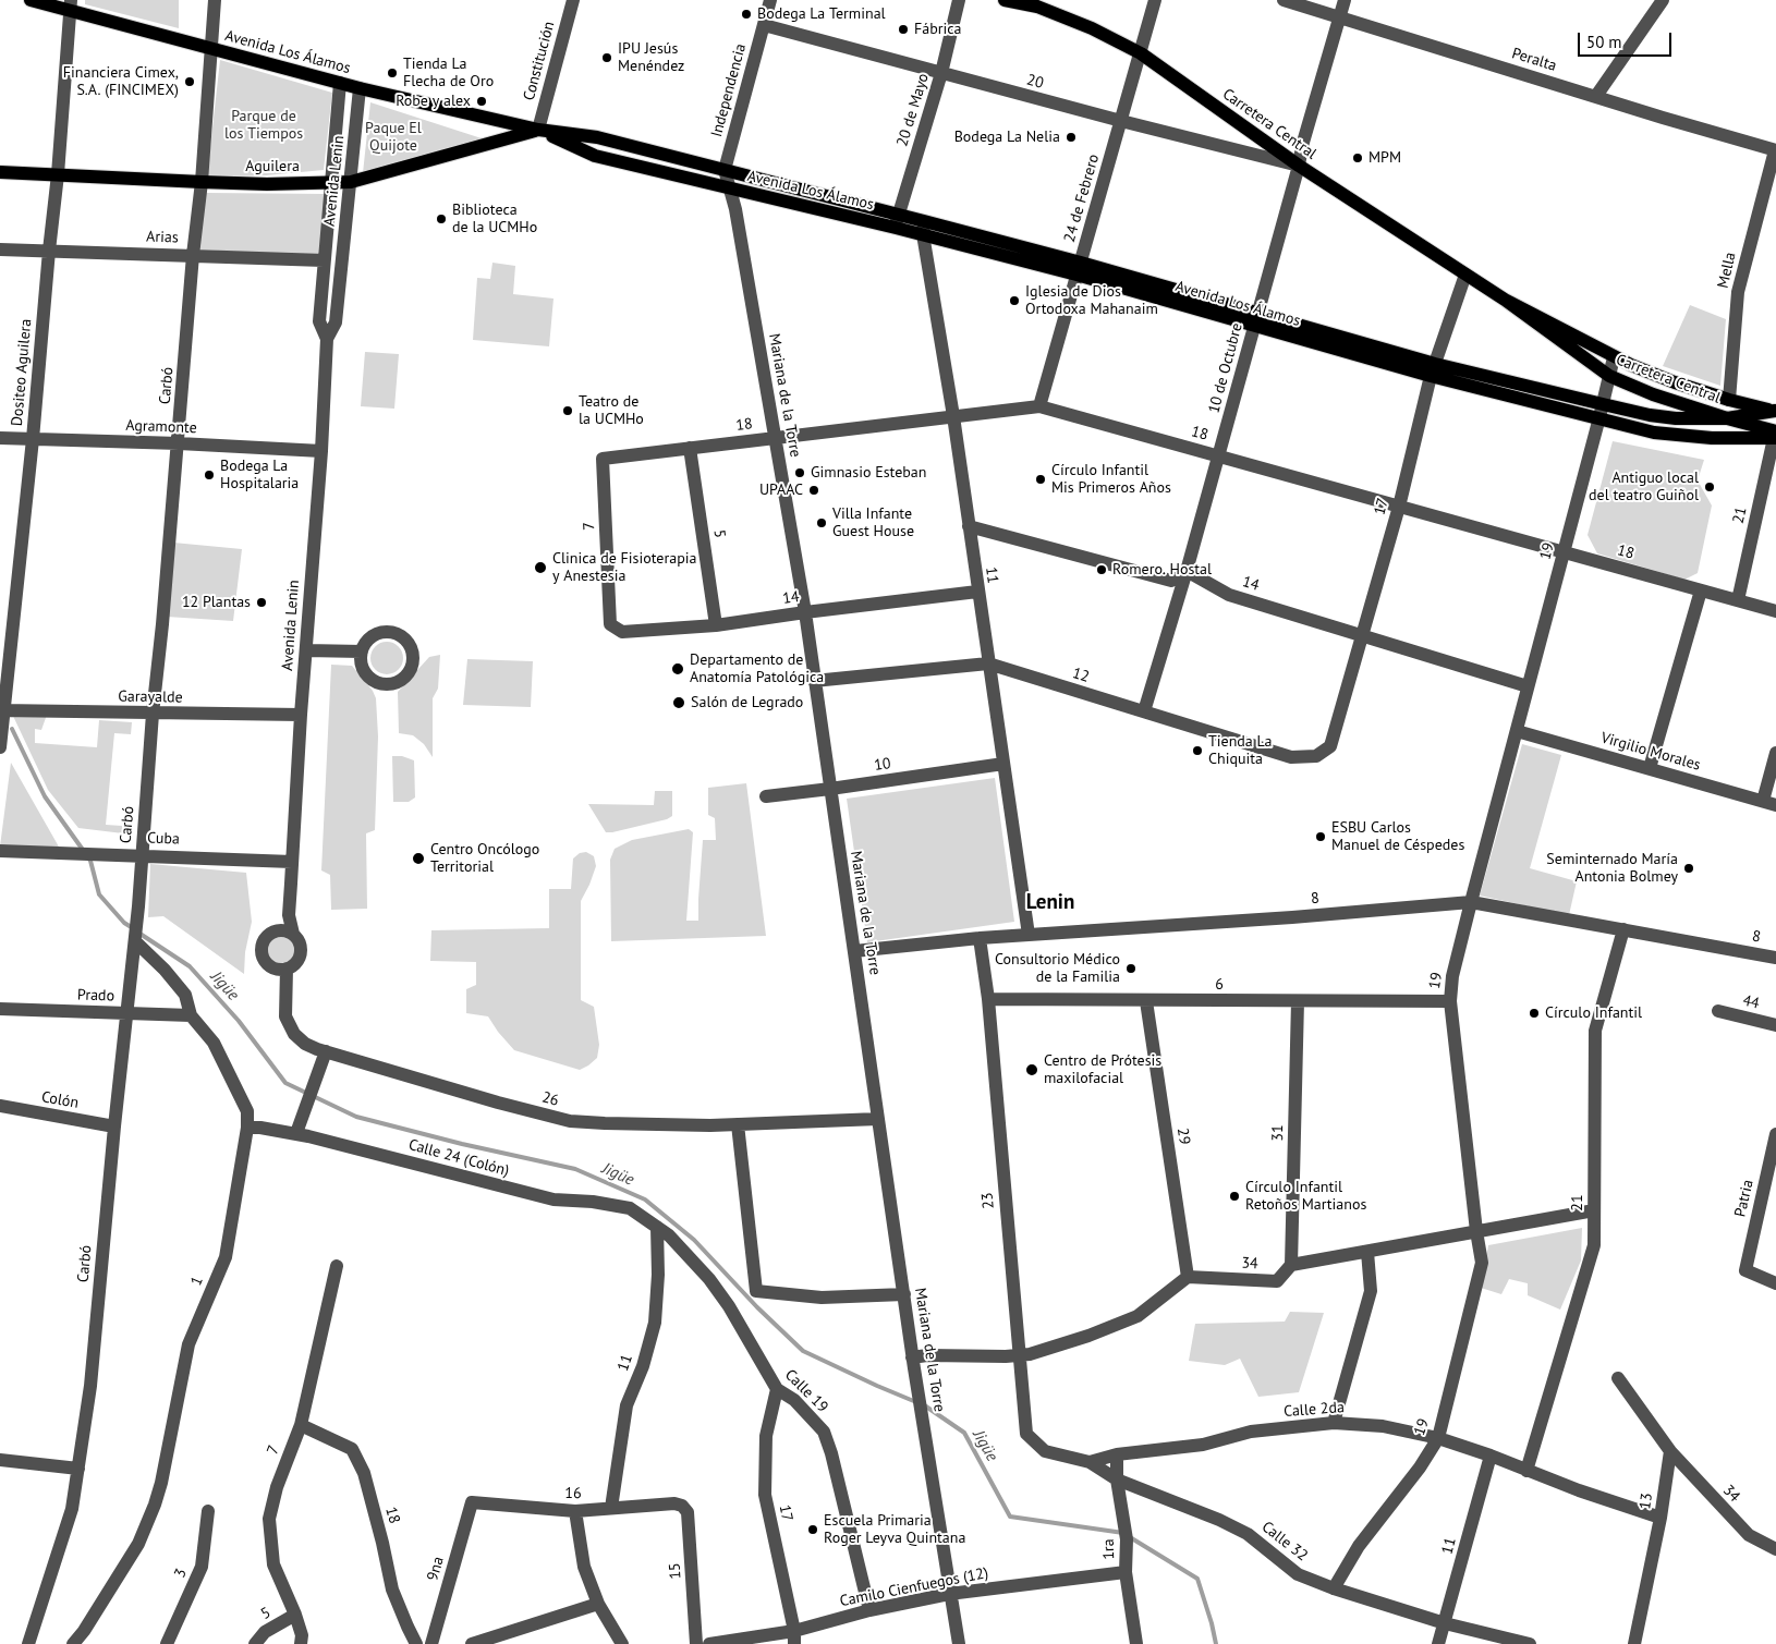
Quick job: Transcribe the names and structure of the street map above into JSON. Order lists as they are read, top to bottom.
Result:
{
  "streets": {
    "main road": ["Avenida Los Álamos", "Carretera Central", "Aguilera"],
    "street": [
      "Peralta",
      "Constitución",
      "20",
      "Independencia",
      "20 de Mayo",
      "Avenida Lenin",
      "24 de Febrero",
      "Arias",
      "Mella",
      "10 de Octubre",
      "Dositeo Aguilera",
      "Carbó",
      "Mariana de la Torre",
      "18",
      "Agramonte",
      "17",
      "21",
      "7",
      "5",
      "19",
      "11",
      "14",
      "12",
      "Garayalde",
      "Virgilio Morales",
      "10",
      "Cuba",
      "8",
      "6",
      "Prado",
      "44",
      "26",
      "Colón",
      "31",
      "29",
      "Calle 24 (Colón)",
      "Patria",
      "23",
      "34",
      "1",
      "Calle 19",
      "Calle 2da",
      "16",
      "13",
      "Calle 32",
      "1ra",
      "9na",
      "15",
      "3",
      "Camilo Cienfuegos (12)"
    ]
  },
  "crossings": [
    ["Avenida Los Álamos", "Constitución"],
    ["Avenida Los Álamos", "Independencia"],
    ["Avenida Los Álamos", "20 de Mayo"],
    ["Avenida Los Álamos", "Carretera Central"],
    ["Avenida Los Álamos", "Aguilera"],
    ["Avenida Los Álamos", "Avenida Lenin"],
    ["Avenida Los Álamos", "24 de Febrero"],
    ["Avenida Los Álamos", "10 de Octubre"],
    ["Avenida Los Álamos", "Dositeo Aguilera"],
    ["Avenida Los Álamos", "Carbó"],
    ["Avenida Los Álamos", "Mariana de la Torre"],
    ["Avenida Los Álamos", "17"],
    ["Avenida Los Álamos", "21"],
    ["Avenida Los Álamos", "19"],
    ["Avenida Los Álamos", "11"],
    ["Peralta", "Mella"],
    ["Peralta", "10 de Octubre"],
    ["Constitución", "Aguilera"],
    ["20", "Independencia"],
    ["20", "20 de Mayo"],
    ["20", "Carretera Central"],
    ["20", "24 de Febrero"],
    ["20", "10 de Octubre"],
    ["Independencia", "Mariana de la Torre"],
    ["Carretera Central", "24 de Febrero"],
    ["Carretera Central", "Mella"],
    ["Carretera Central", "10 de Octubre"],
    ["Carretera Central", "17"],
    ["Carretera Central", "21"],
    ["Carretera Central", "19"],
    ["Aguilera", "Avenida Lenin"],
    ["Aguilera", "Dositeo Aguilera"],
    ["Aguilera", "Carbó"],
    ["Avenida Lenin", "Arias"],
    ["Avenida Lenin", "Agramonte"],
    ["Avenida Lenin", "Garayalde"],
    ["Avenida Lenin", "Cuba"],
    ["Avenida Lenin", "26"],
    ["24 de Febrero", "18"],
    ["Arias", "Dositeo Aguilera"],
    ["Arias", "Carbó"],
    ["10 de Octubre", "18"],
    ["10 de Octubre", "14"],
    ["10 de Octubre", "12"],
    ["Dositeo Aguilera", "Agramonte"],
    ["Dositeo Aguilera", "Garayalde"],
    ["Carbó", "Agramonte"],
    ["Carbó", "Garayalde"],
    ["Carbó", "Cuba"],
    ["Carbó", "Prado"],
    ["Carbó", "Colón"],
    ["Carbó", "1"],
    ["Mariana de la Torre", "18"],
    ["Mariana de la Torre", "14"],
    ["Mariana de la Torre", "12"],
    ["Mariana de la Torre", "10"],
    ["Mariana de la Torre", "8"],
    ["Mariana de la Torre", "26"],
    ["Mariana de la Torre", "Camilo Cienfuegos (12)"],
    ["18", "17"],
    ["18", "21"],
    ["18", "7"],
    ["18", "5"],
    ["18", "19"],
    ["18", "11"],
    ["17", "14"],
    ["17", "12"],
    ["17", "Calle 19"],
    ["17", "Camilo Cienfuegos (12)"],
    ["21", "8"],
    ["21", "34"],
    ["21", "Calle 2da"],
    ["7", "5"],
    ["7", "14"],
    ["5", "14"],
    ["19", "14"],
    ["19", "Virgilio Morales"],
    ["19", "8"],
    ["19", "6"],
    ["19", "34"],
    ["19", "Calle 2da"],
    ["19", "Calle 32"],
    ["11", "14"],
    ["11", "12"],
    ["11", "10"],
    ["11", "8"],
    ["11", "Calle 24 (Colón)"],
    ["11", "Calle 19"],
    ["11", "Calle 2da"],
    ["11", "16"],
    ["11", "Calle 32"],
    ["8", "23"],
    ["6", "31"],
    ["6", "29"],
    ["6", "23"],
    ["Prado", "1"],
    ["31", "34"],
    ["29", "34"],
    ["Calle 24 (Colón)", "1"],
    ["Calle 24 (Colón)", "Calle 19"],
    ["23", "Calle 2da"],
    ["34", "13"],
    ["Calle 19", "Camilo Cienfuegos (12)"],
    ["Calle 2da", "13"],
    ["Calle 2da", "Calle 32"],
    ["Calle 2da", "1ra"],
    ["16", "9na"],
    ["16", "15"],
    ["Calle 32", "1ra"],
    ["1ra", "Camilo Cienfuegos (12)"]
  ],
  "districts": ["Lenin"],
  "water": ["Jigüe"],
  "parks": ["Parque de los Tiempos", "Paque El Quijote"],
  "places": [
    "Bodega La Terminal",
    "Fábrica",
    "IPU Jesús Menéndez",
    "Tienda La Flecha de Oro",
    "Financiera Cimex, S.A. (FINCIMEX)",
    "Robe y alex",
    "Bodega La Nelia",
    "MPM",
    "Biblioteca de la UCMHo",
    "Iglesia de Dios Ortodoxa Mahanaim",
    "Teatro de la UCMHo",
    "Gimnasio Esteban",
    "Bodega La Hospitalaria",
    "Círculo Infantil Mis Primeros Años",
    "Antiguo local del teatro Guiñol",
    "UPAAC",
    "Villa Infante Guest House",
    "Clinica de Fisioterapia y Anestesia",
    "Romero. Hostal",
    "12 Plantas",
    "Departamento de Anatomía Patológica",
    "Salón de Legrado",
    "Tienda La Chiquita",
    "ESBU Carlos Manuel de Céspedes",
    "Centro Oncólogo Territorial",
    "Seminternado María Antonia Bolmey",
    "Consultorio Médico de la Familia",
    "Círculo Infantil",
    "Centro de Prótesis maxilofacial",
    "Círculo Infantil Retoños Martianos",
    "Escuela Primaria Roger Leyva Quintana"
  ],
  "scale_bar": "50 m"
}
